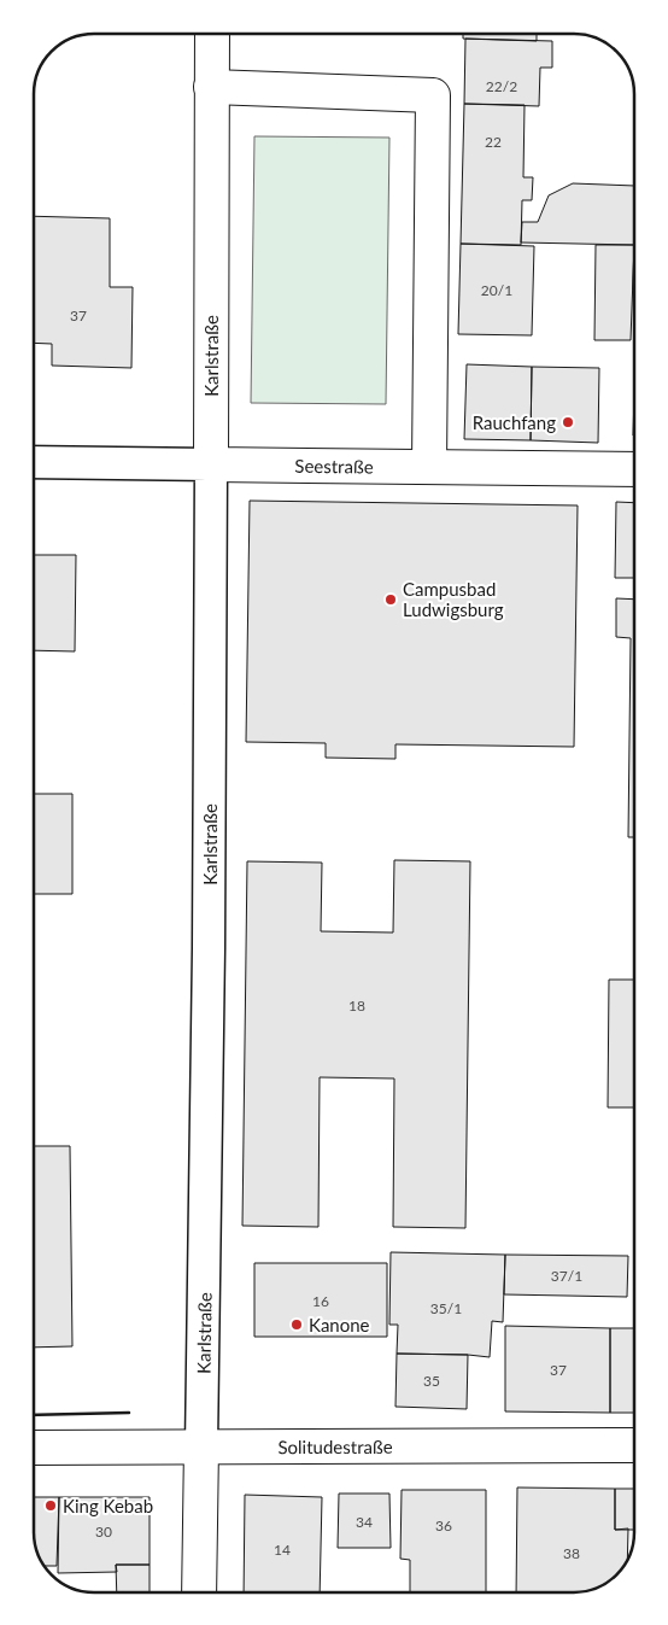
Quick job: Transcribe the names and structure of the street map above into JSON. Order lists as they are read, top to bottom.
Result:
{
  "streets": {
    "street": ["Karlstraße", "Seestraße", "Solitudestraße"]
  },
  "crossings": [
    ["Karlstraße", "Seestraße"],
    ["Karlstraße", "Solitudestraße"]
  ],
  "places": [
    "Rauchfang",
    "Campusbad Ludwigsburg",
    "Kanone",
    "King Kebab"
  ],
  "house_numbers": [
    "22/2",
    "22",
    "20/1",
    "37",
    "18",
    "37/1",
    "16",
    "35/1",
    "37",
    "35",
    "34",
    "36",
    "30",
    "14",
    "38"
  ]
}
